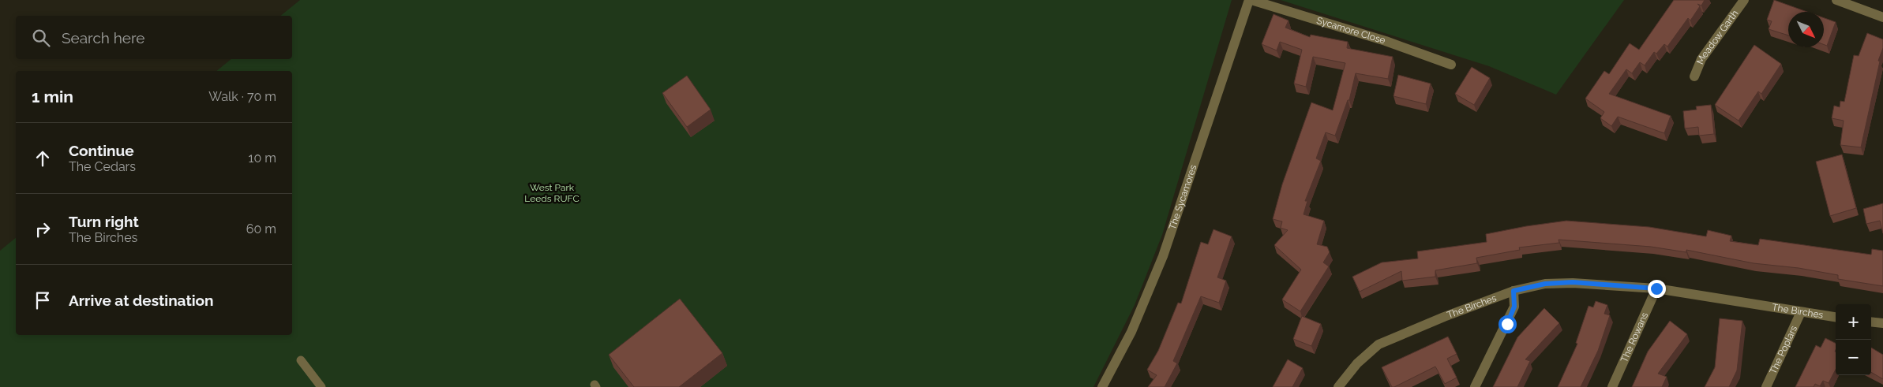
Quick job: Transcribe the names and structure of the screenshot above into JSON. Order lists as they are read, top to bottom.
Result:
{
  "streets": {
    "street": [
      "Sycamore Close",
      "Meadow Garth",
      "The Sycamores",
      "The Birches",
      "The Rowans",
      "The Poplars"
    ]
  },
  "crossings": [
    ["Sycamore Close", "The Sycamores"],
    ["The Birches", "The Rowans"],
    ["The Birches", "The Poplars"]
  ],
  "parks": ["West Park Leeds RUFC"],
  "north": "bottom right",
  "page": {
    "search": "Search here",
    "heading": ["1 min", "Walk · 70 m"],
    "list": [
      ["Continue", "The Cedars", "10 m"],
      ["Turn right", "The Birches", "60 m"],
      "Arrive at destination"
    ],
    "map_buttons": ["+", "−"]
  }
}
